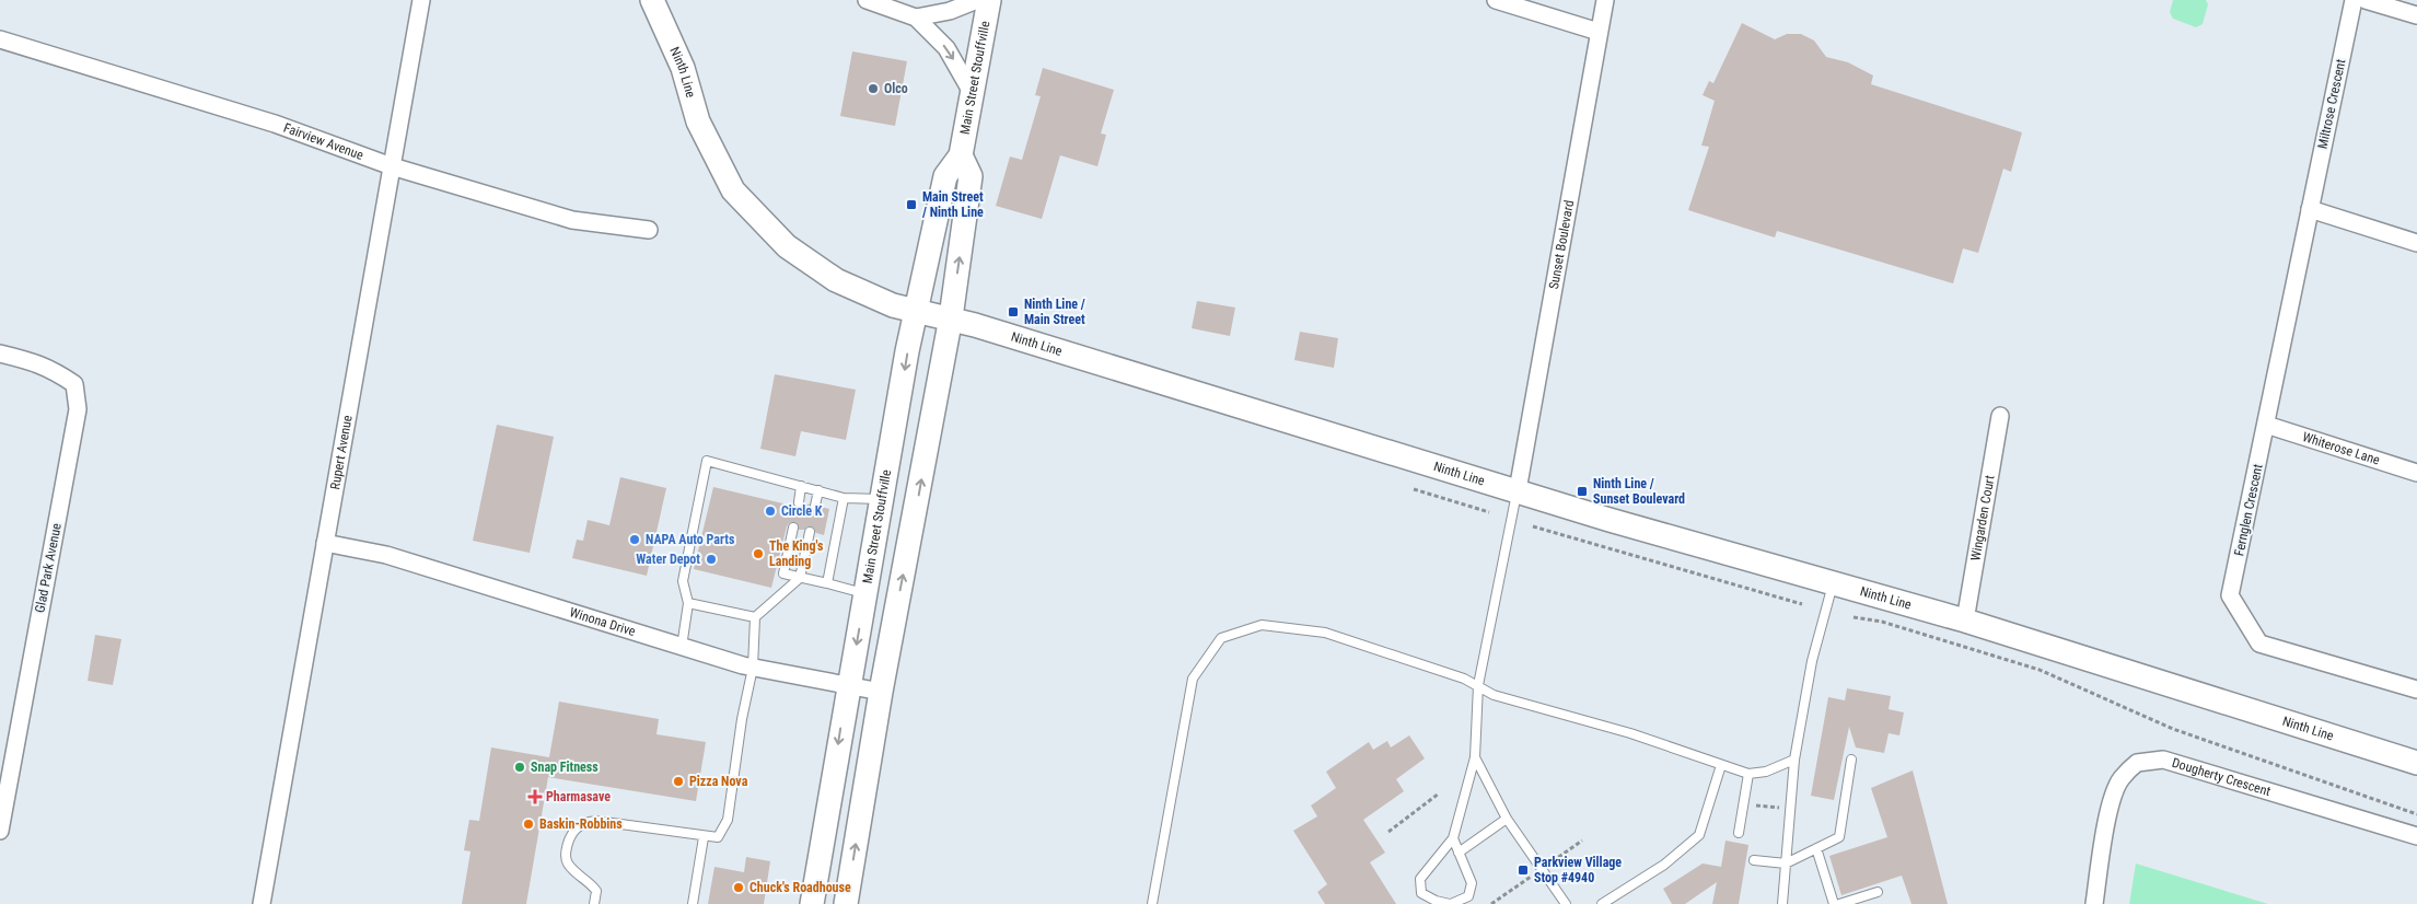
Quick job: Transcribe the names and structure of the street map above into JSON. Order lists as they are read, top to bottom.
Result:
{
  "streets": {
    "main road": ["Ninth Line", "Main Street Stouffville"],
    "street": [
      "Miltrose Crescent",
      "Fairview Avenue",
      "Sunset Boulevard",
      "Whiterose Lane",
      "Rupert Avenue",
      "Fernglen Crescent",
      "Wingarden Court",
      "Glad Park Avenue",
      "Winona Drive",
      "Dougherty Crescent"
    ]
  },
  "crossings": [
    ["Ninth Line", "Main Street Stouffville"],
    ["Ninth Line", "Sunset Boulevard"],
    ["Ninth Line", "Wingarden Court"],
    ["Main Street Stouffville", "Winona Drive"],
    ["Miltrose Crescent", "Fernglen Crescent"],
    ["Fairview Avenue", "Rupert Avenue"],
    ["Whiterose Lane", "Fernglen Crescent"],
    ["Rupert Avenue", "Winona Drive"]
  ],
  "places": {
    "other": [
      "Olco",
      "Circle K",
      "NAPA Auto Parts",
      "The King's Landing",
      "Water Depot",
      "Snap Fitness",
      "Pizza Nova",
      "Baskin-Robbins",
      "Chuck's Roadhouse"
    ],
    "transit": [
      "Main Street / Ninth Line",
      "Ninth Line / Main Street",
      "Ninth Line / Sunset Boulevard",
      "Parkview Village Stop #4940"
    ],
    "health": ["Pharmasave"]
  }
}
